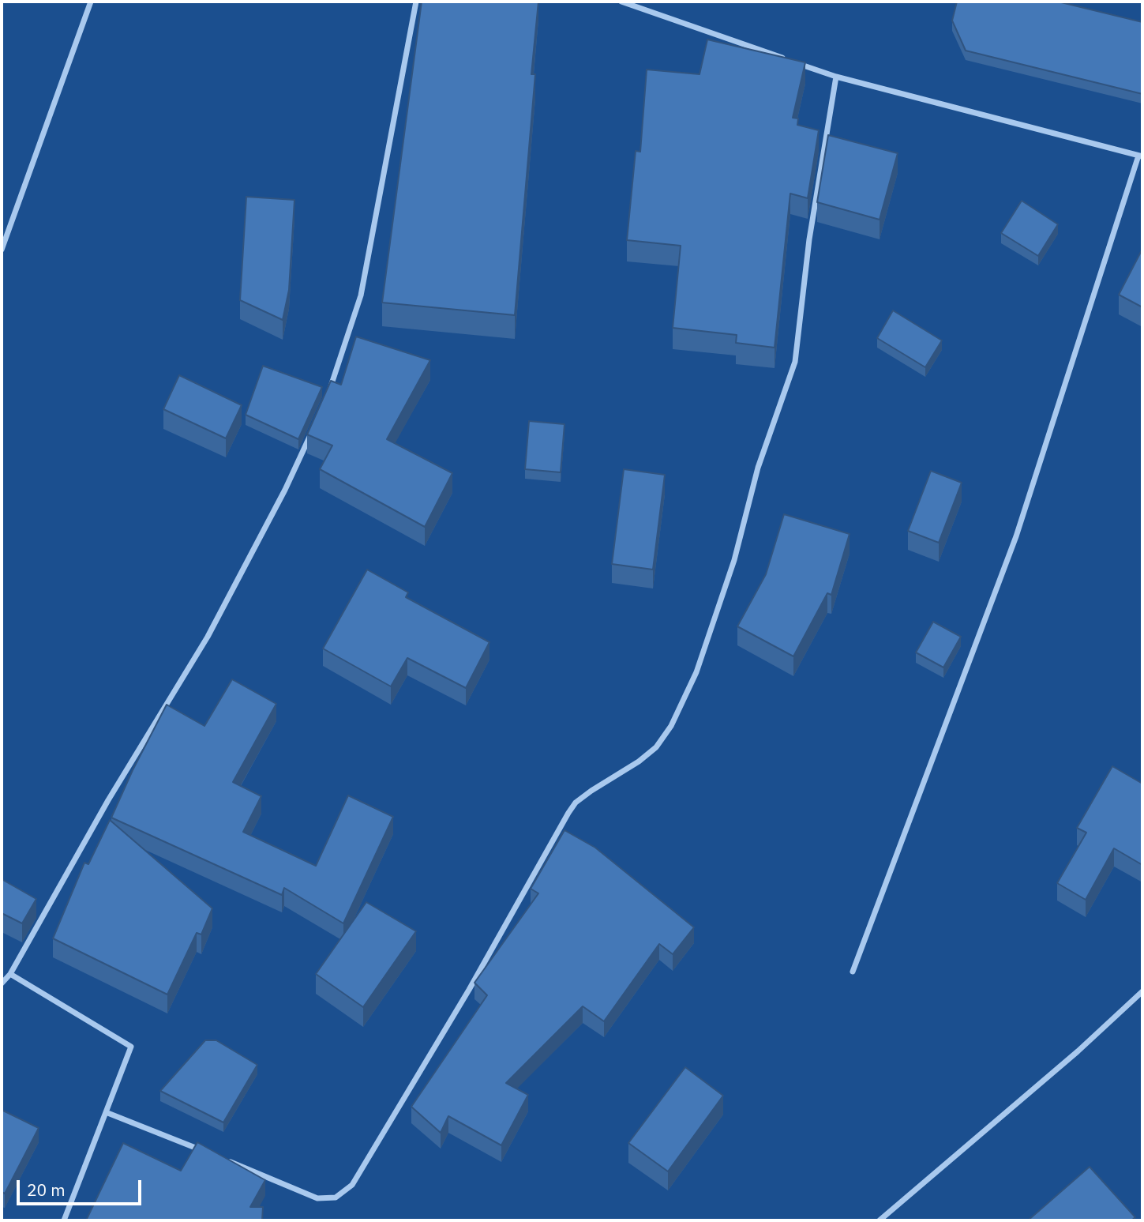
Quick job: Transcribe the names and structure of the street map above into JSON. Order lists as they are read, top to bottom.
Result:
{
  "scale_bar": "20 m"
}
